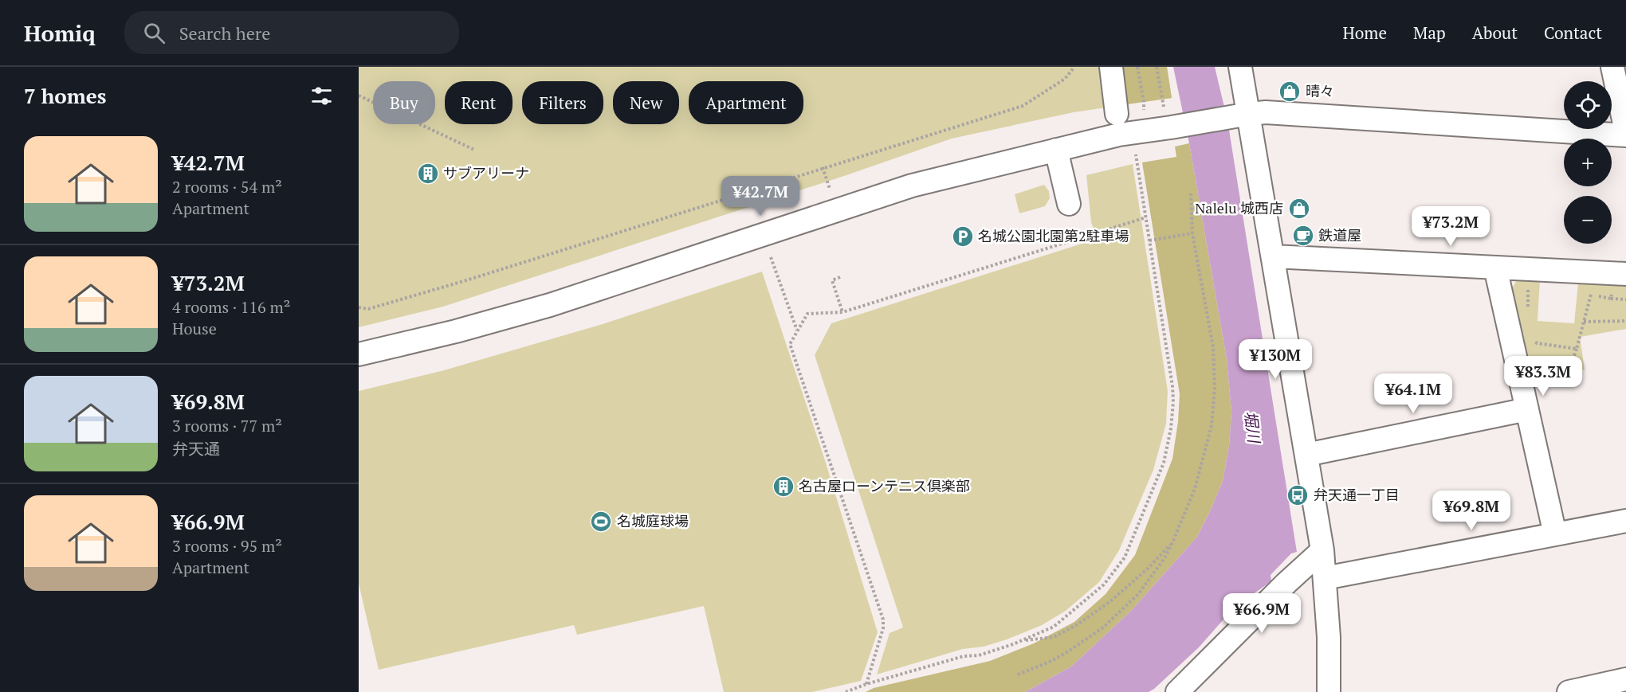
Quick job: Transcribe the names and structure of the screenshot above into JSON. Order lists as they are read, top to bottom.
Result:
{
  "water": ["堀川"],
  "places": {
    "shop": ["晴々", "Nalelu 城西店"],
    "building": ["サブアリーナ", "名古屋ローンテニス倶楽部"],
    "cafe": ["鉄道屋"],
    "parking": ["名城公園北園第2駐車場"],
    "bus stop": ["弁天通一丁目"],
    "sports": ["名城庭球場"]
  },
  "page": {
    "header": "Homiq",
    "search": "Search here",
    "nav": [
      "Home",
      "Map",
      "About",
      "Contact"
    ],
    "heading": "7 homes",
    "map_buttons": ["+", "−"],
    "chip": [
      "Buy",
      "Rent",
      "Filters",
      "New",
      "Apartment"
    ],
    "list": [
      {
        "name": "¥42.7M",
        "note": "2 rooms · 54 m² · Apartment"
      },
      {
        "name": "¥73.2M",
        "note": "4 rooms · 116 m² · House"
      },
      {
        "name": "¥69.8M",
        "note": "3 rooms · 77 m² · 弁天通"
      },
      {
        "name": "¥66.9M",
        "note": "3 rooms · 95 m² · Apartment"
      }
    ],
    "price": [
      "¥42.7M",
      "¥73.2M",
      "¥130M",
      "¥83.3M",
      "¥64.1M",
      "¥69.8M",
      "¥66.9M"
    ]
  }
}
